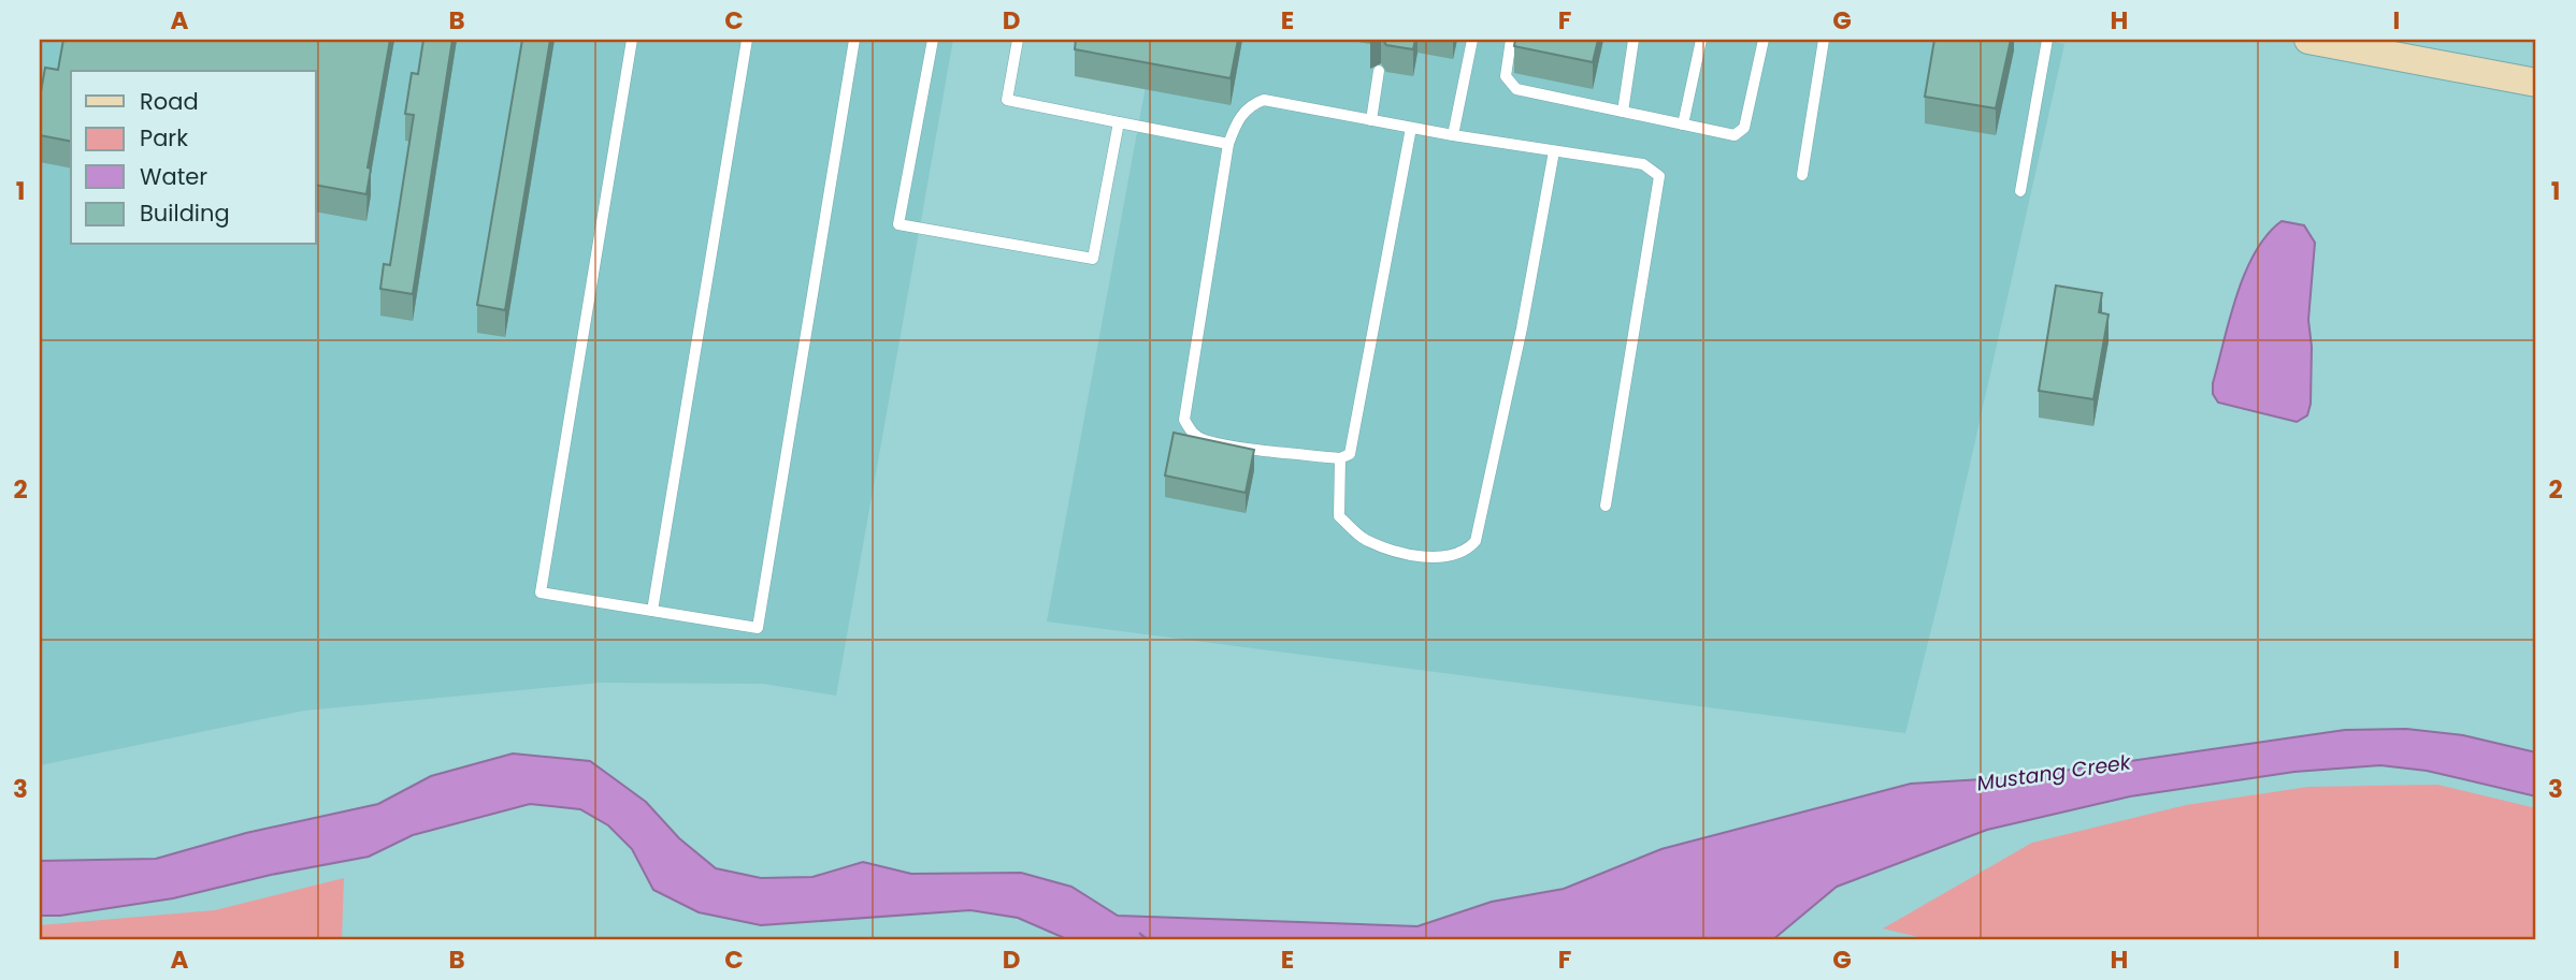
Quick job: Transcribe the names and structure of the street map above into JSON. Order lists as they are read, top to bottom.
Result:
{
  "water": ["Mustang Creek"],
  "legend": [
    "Road",
    "Park",
    "Water",
    "Building"
  ],
  "grid": {
    "columns": [
      "A",
      "B",
      "C",
      "D",
      "E",
      "F",
      "G",
      "H",
      "I"
    ],
    "rows": ["1", "2", "3"]
  }
}
